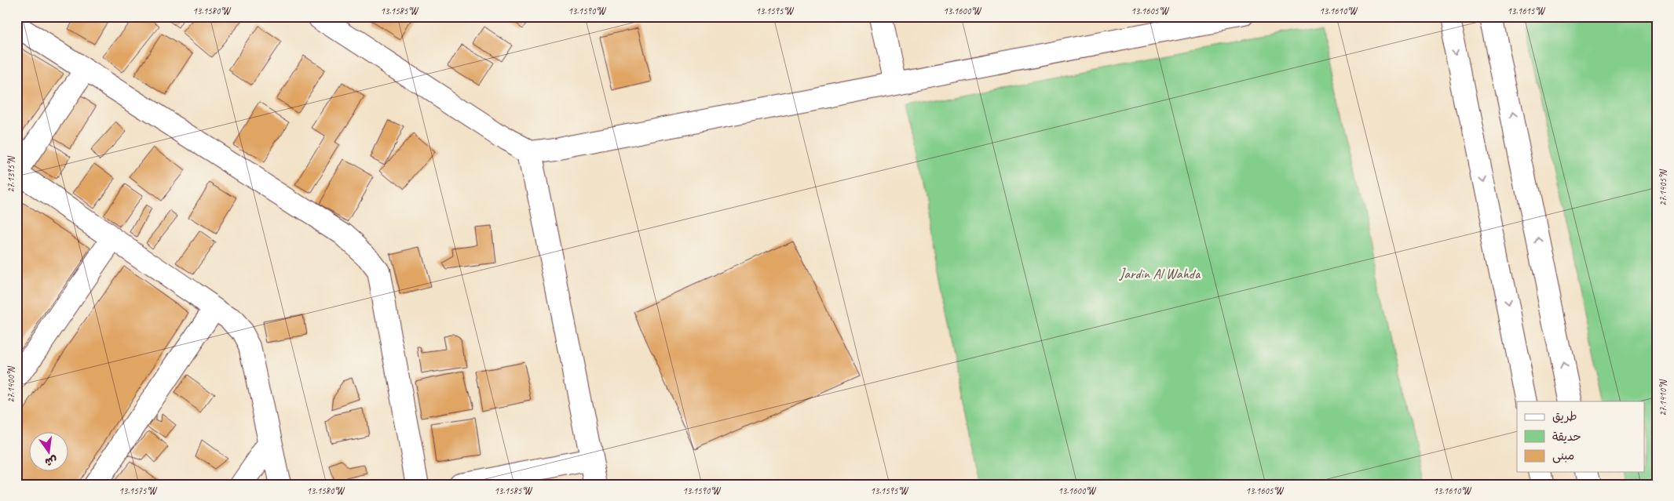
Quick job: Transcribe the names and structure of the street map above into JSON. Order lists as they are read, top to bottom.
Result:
{
  "parks": ["Jardin Al Wahda"],
  "legend": ["طريق", "حديقة", "مبنى"],
  "north": "bottom",
  "coordinates": [
    "13.1580°W",
    "13.1585°W",
    "13.1590°W",
    "13.1595°W",
    "13.1600°W",
    "13.1605°W",
    "13.1610°W",
    "13.1615°W",
    "27.1395°N",
    "27.1405°N",
    "27.1400°N",
    "27.1410°N",
    "13.1575°W"
  ]
}
